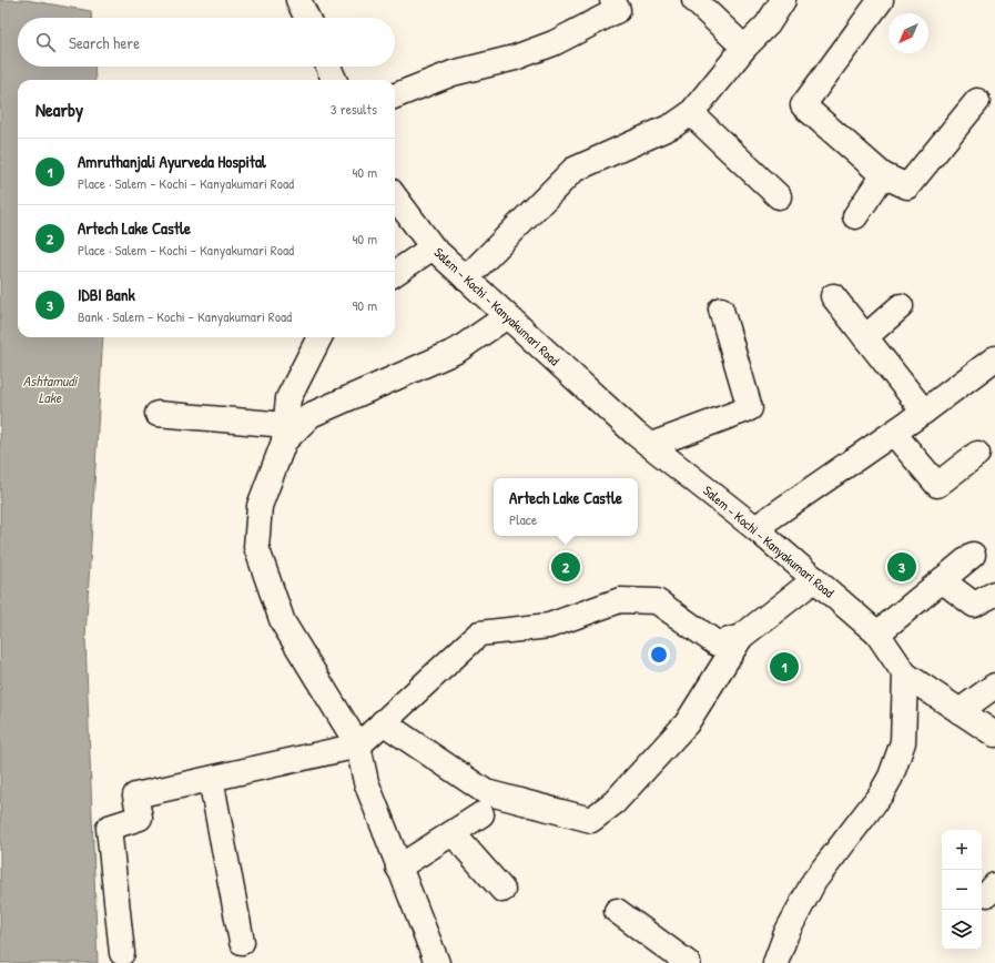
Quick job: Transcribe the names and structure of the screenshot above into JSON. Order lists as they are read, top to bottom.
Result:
{
  "streets": {
    "street": ["Salem - Kochi - Kanyakumari Road"]
  },
  "water": ["Ashtamudi Lake"],
  "north": "bottom left",
  "page": {
    "search": "Search here",
    "heading": ["Nearby", "3 results"],
    "list": [
      {
        "mark": "1",
        "name": "Amruthanjali Ayurveda Hospital",
        "note": "Place · Salem - Kochi - Kanyakumari Road",
        "value": "40 m"
      },
      {
        "mark": "2",
        "name": "Artech Lake Castle",
        "note": "Place · Salem - Kochi - Kanyakumari Road",
        "value": "40 m"
      },
      {
        "mark": "3",
        "name": "IDBI Bank",
        "note": "Bank · Salem - Kochi - Kanyakumari Road",
        "value": "90 m"
      }
    ],
    "popup": ["Artech Lake Castle", "Place"],
    "pins": ["2", "3", "1"],
    "map_buttons": ["+", "−"]
  }
}
